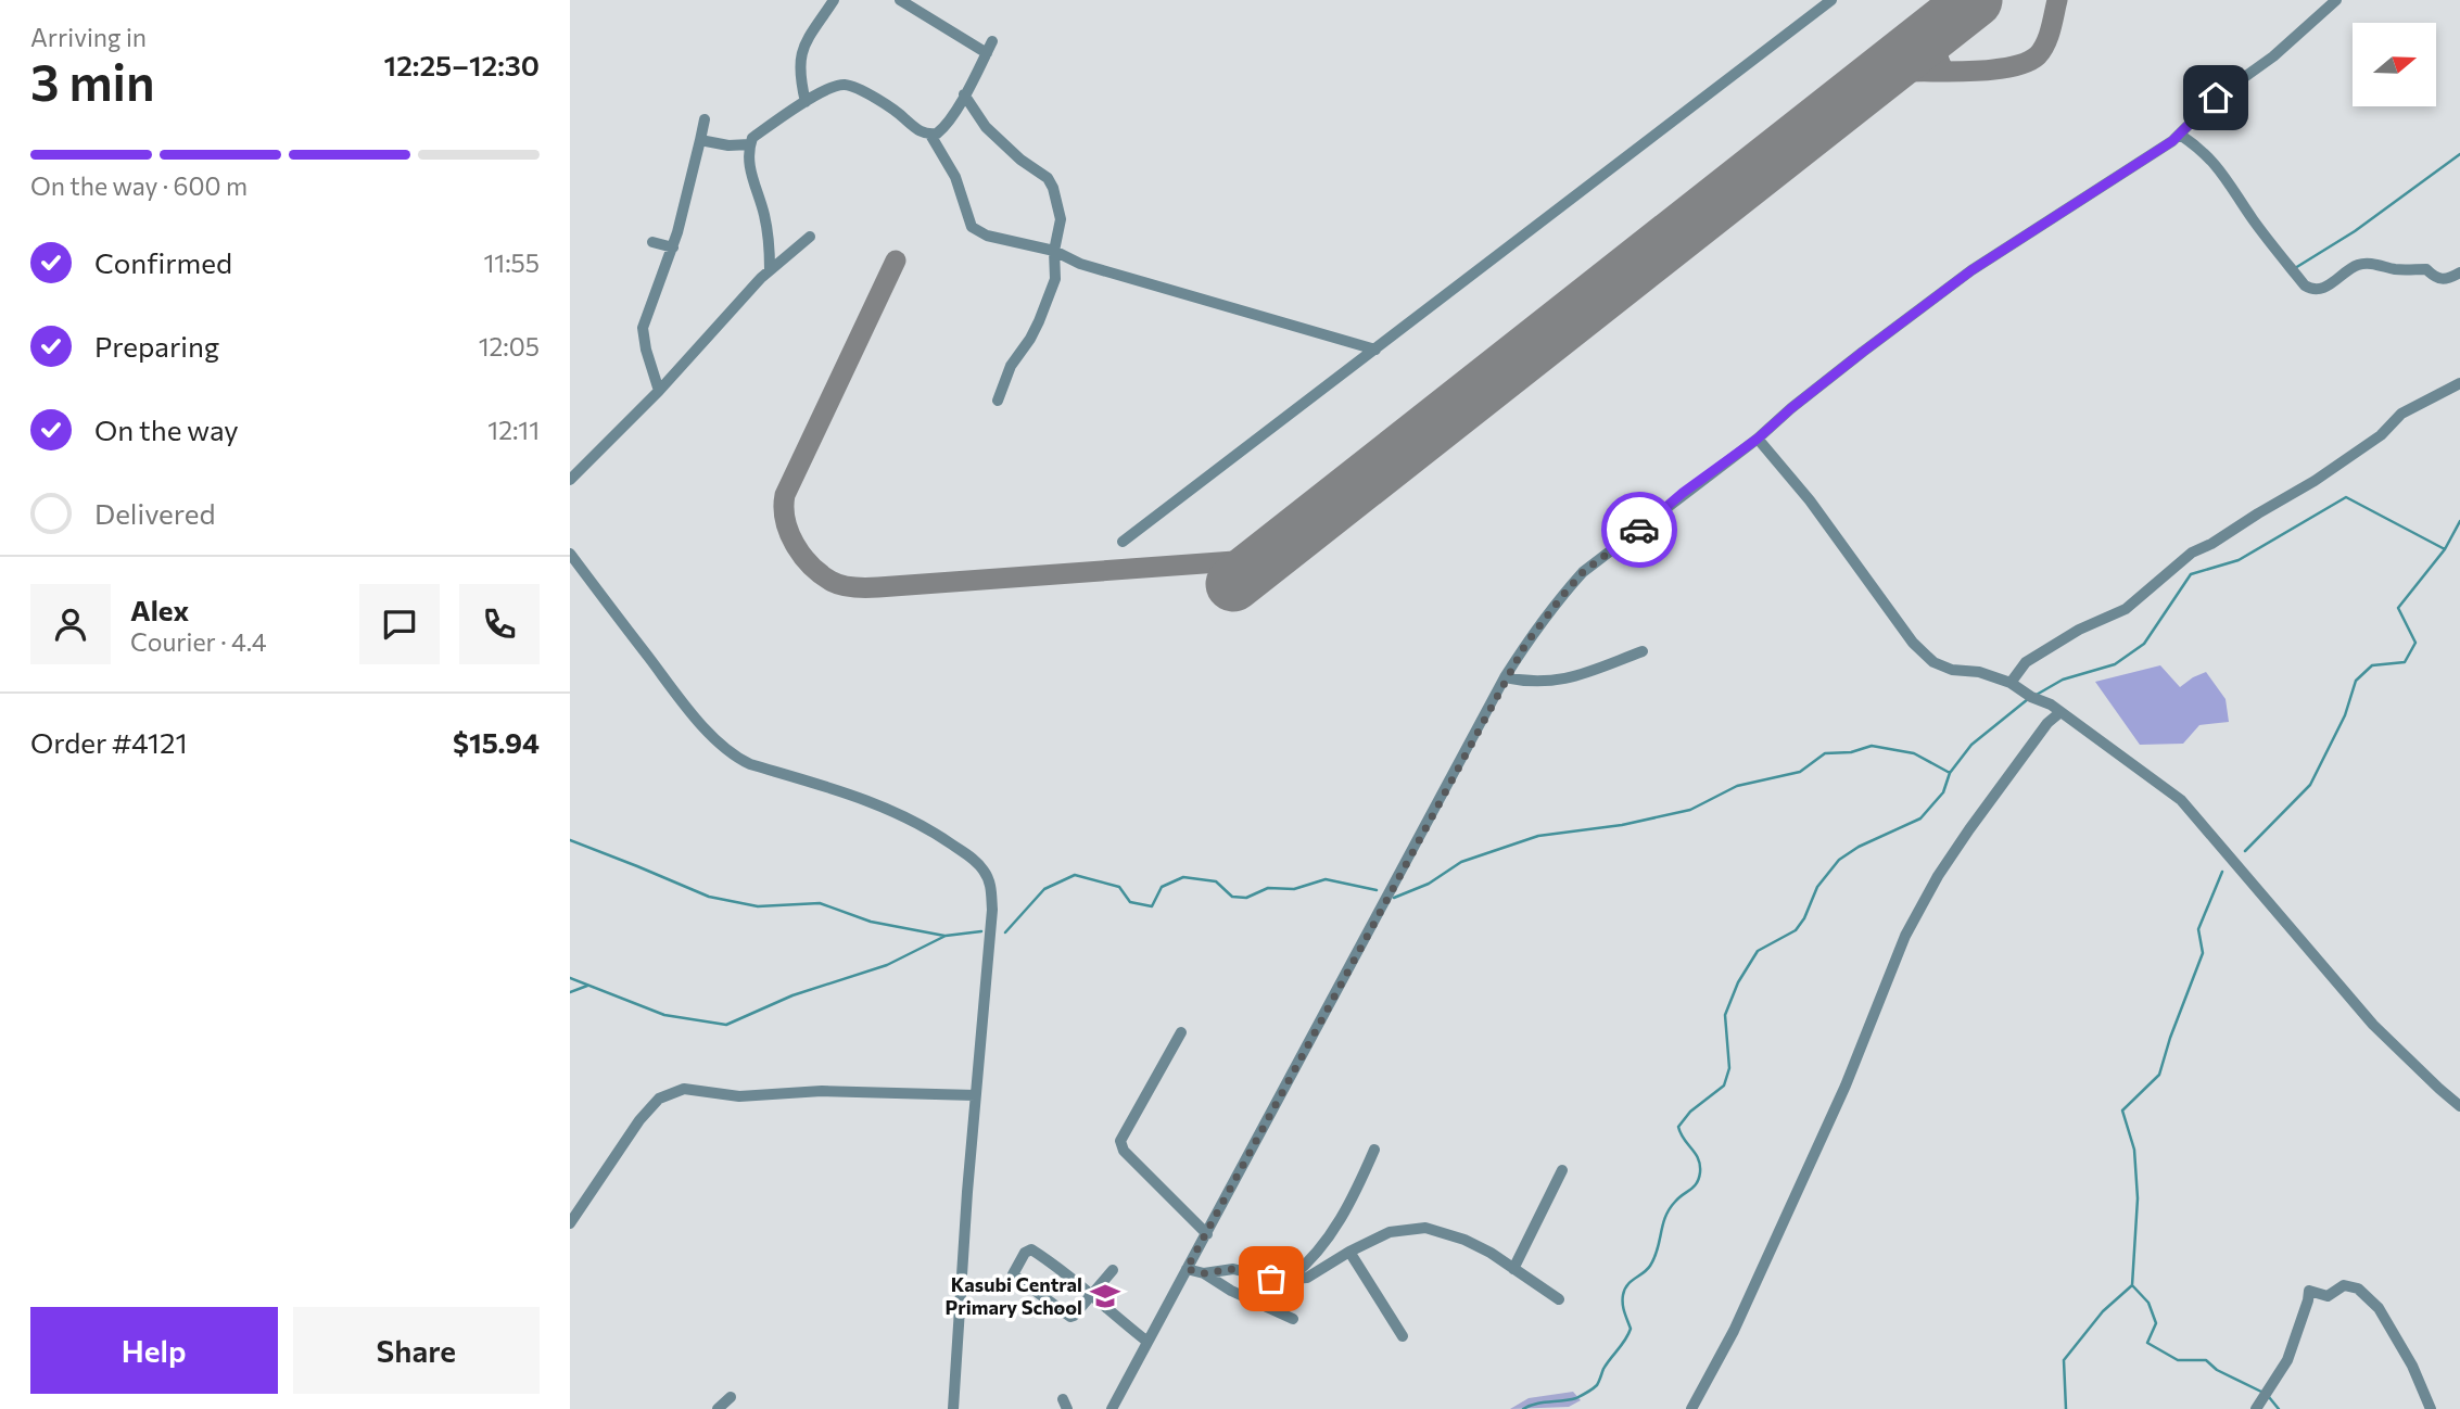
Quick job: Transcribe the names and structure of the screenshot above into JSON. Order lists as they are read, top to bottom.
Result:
{
  "places": {
    "school or university": ["Kasubi Central Primary School"]
  },
  "north": "right",
  "page": {
    "heading": ["3 min", "Arriving in", "12:25–12:30"],
    "panel": [
      "Alex",
      "Courier · 4.4",
      "Order #4121",
      "$15.94"
    ],
    "bar": "On the way · 600 m",
    "list": [
      ["Confirmed", "11:55"],
      ["Preparing", "12:05"],
      ["On the way", "12:11"],
      "Delivered"
    ],
    "buttons": ["Help", "Share"]
  }
}
